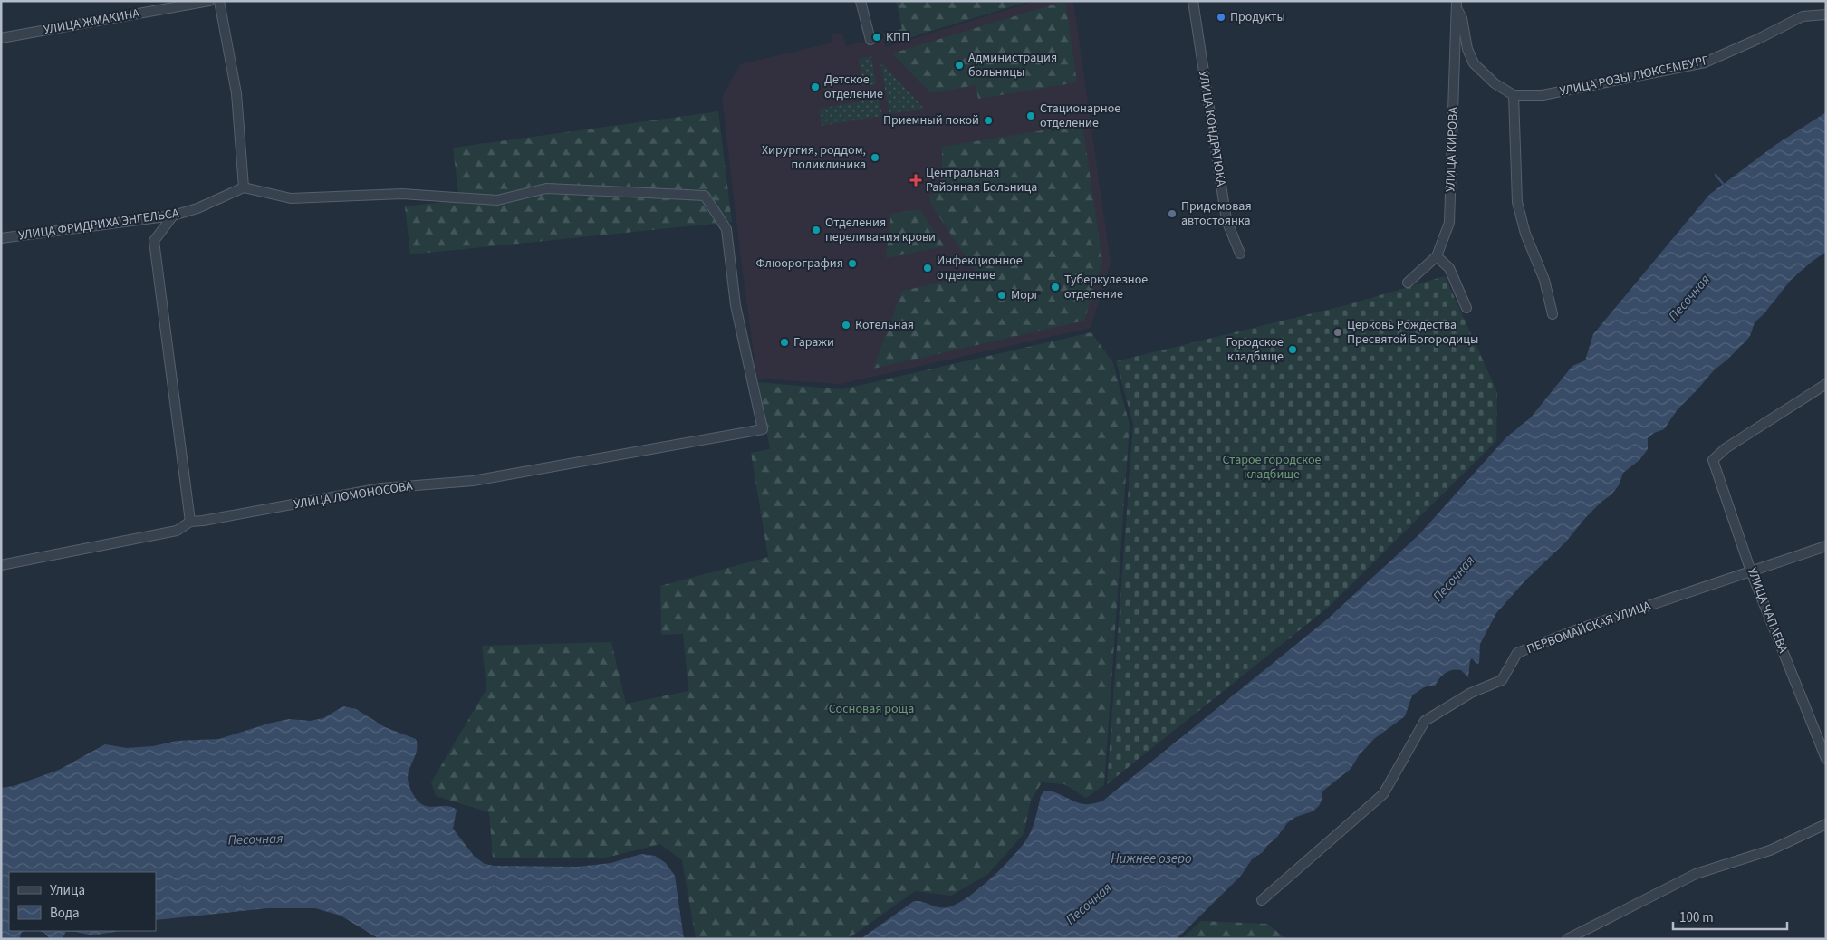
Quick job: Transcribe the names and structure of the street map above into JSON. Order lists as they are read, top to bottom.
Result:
{
  "streets": {
    "street": [
      "УЛИЦА ЖМАКИНА",
      "УЛИЦА РОЗЫ ЛЮКСЕМБУРГ",
      "УЛИЦА КОНДРАТЮКА",
      "УЛИЦА КИРОВА",
      "УЛИЦА ФРИДРИХА ЭНГЕЛЬСА",
      "УЛИЦА ЛОМОНОСОВА",
      "УЛИЦА ЧАПАЕВА",
      "ПЕРВОМАЙСКАЯ УЛИЦА"
    ]
  },
  "crossings": [
    ["УЛИЦА ФРИДРИХА ЭНГЕЛЬСА", "УЛИЦА ЛОМОНОСОВА"],
    ["УЛИЦА ЧАПАЕВА", "ПЕРВОМАЙСКАЯ УЛИЦА"]
  ],
  "water": ["Песочная", "Нижнее озеро"],
  "parks": ["Старое городское кладбище", "Сосновая роща"],
  "places": {
    "other": [
      "Продукты",
      "КПП",
      "Администрация больницы",
      "Детское отделение",
      "Стационарное отделение",
      "Приемный покой",
      "Хирургия, роддом, поликлиника",
      "Придомовая автостоянка",
      "Отделения переливания крови",
      "Флюорография",
      "Инфекционное отделение",
      "Туберкулезное отделение",
      "Морг",
      "Котельная",
      "Церковь Рождества Пресвятой Богородицы",
      "Гаражи",
      "Городское кладбище"
    ],
    "health": ["Центральная Районная Больница"]
  },
  "legend": ["Улица", "Вода"],
  "scale_bar": "100 m"
}
